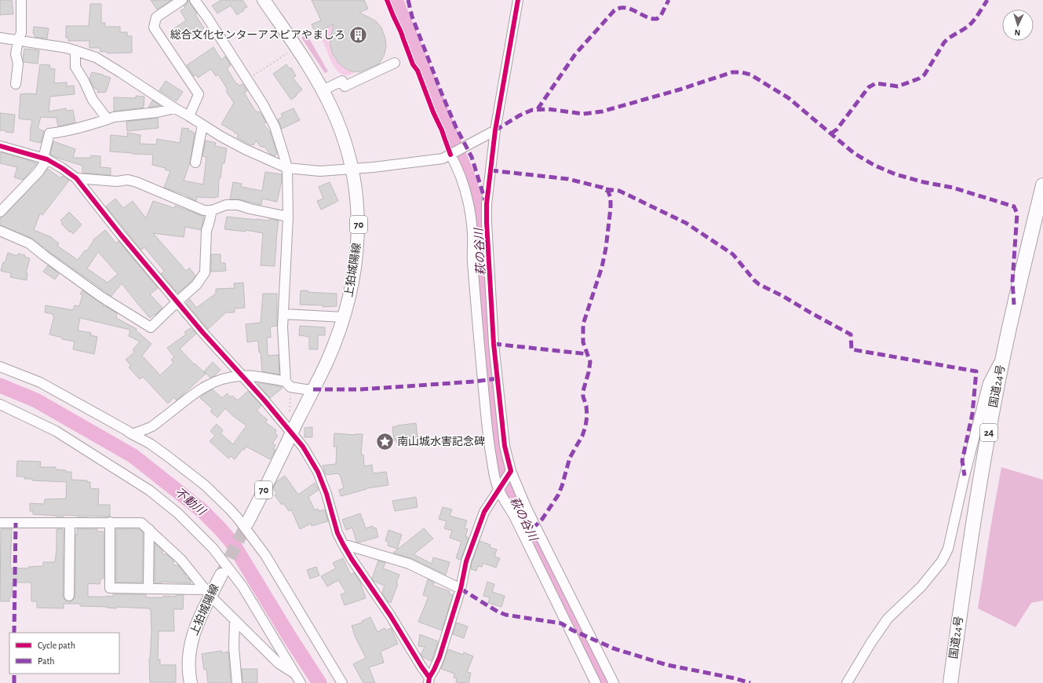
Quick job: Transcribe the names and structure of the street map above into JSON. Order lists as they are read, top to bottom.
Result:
{
  "streets": {
    "highway": ["国道24号", "24"],
    "main road": ["70", "上狛城陽線"]
  },
  "water": ["萩の谷川", "不動川"],
  "places": {
    "building": ["総合文化センターアスピアやましろ"],
    "place": ["南山城水害記念碑"]
  },
  "legend": ["Cycle path", "Path"],
  "north": "bottom"
}
